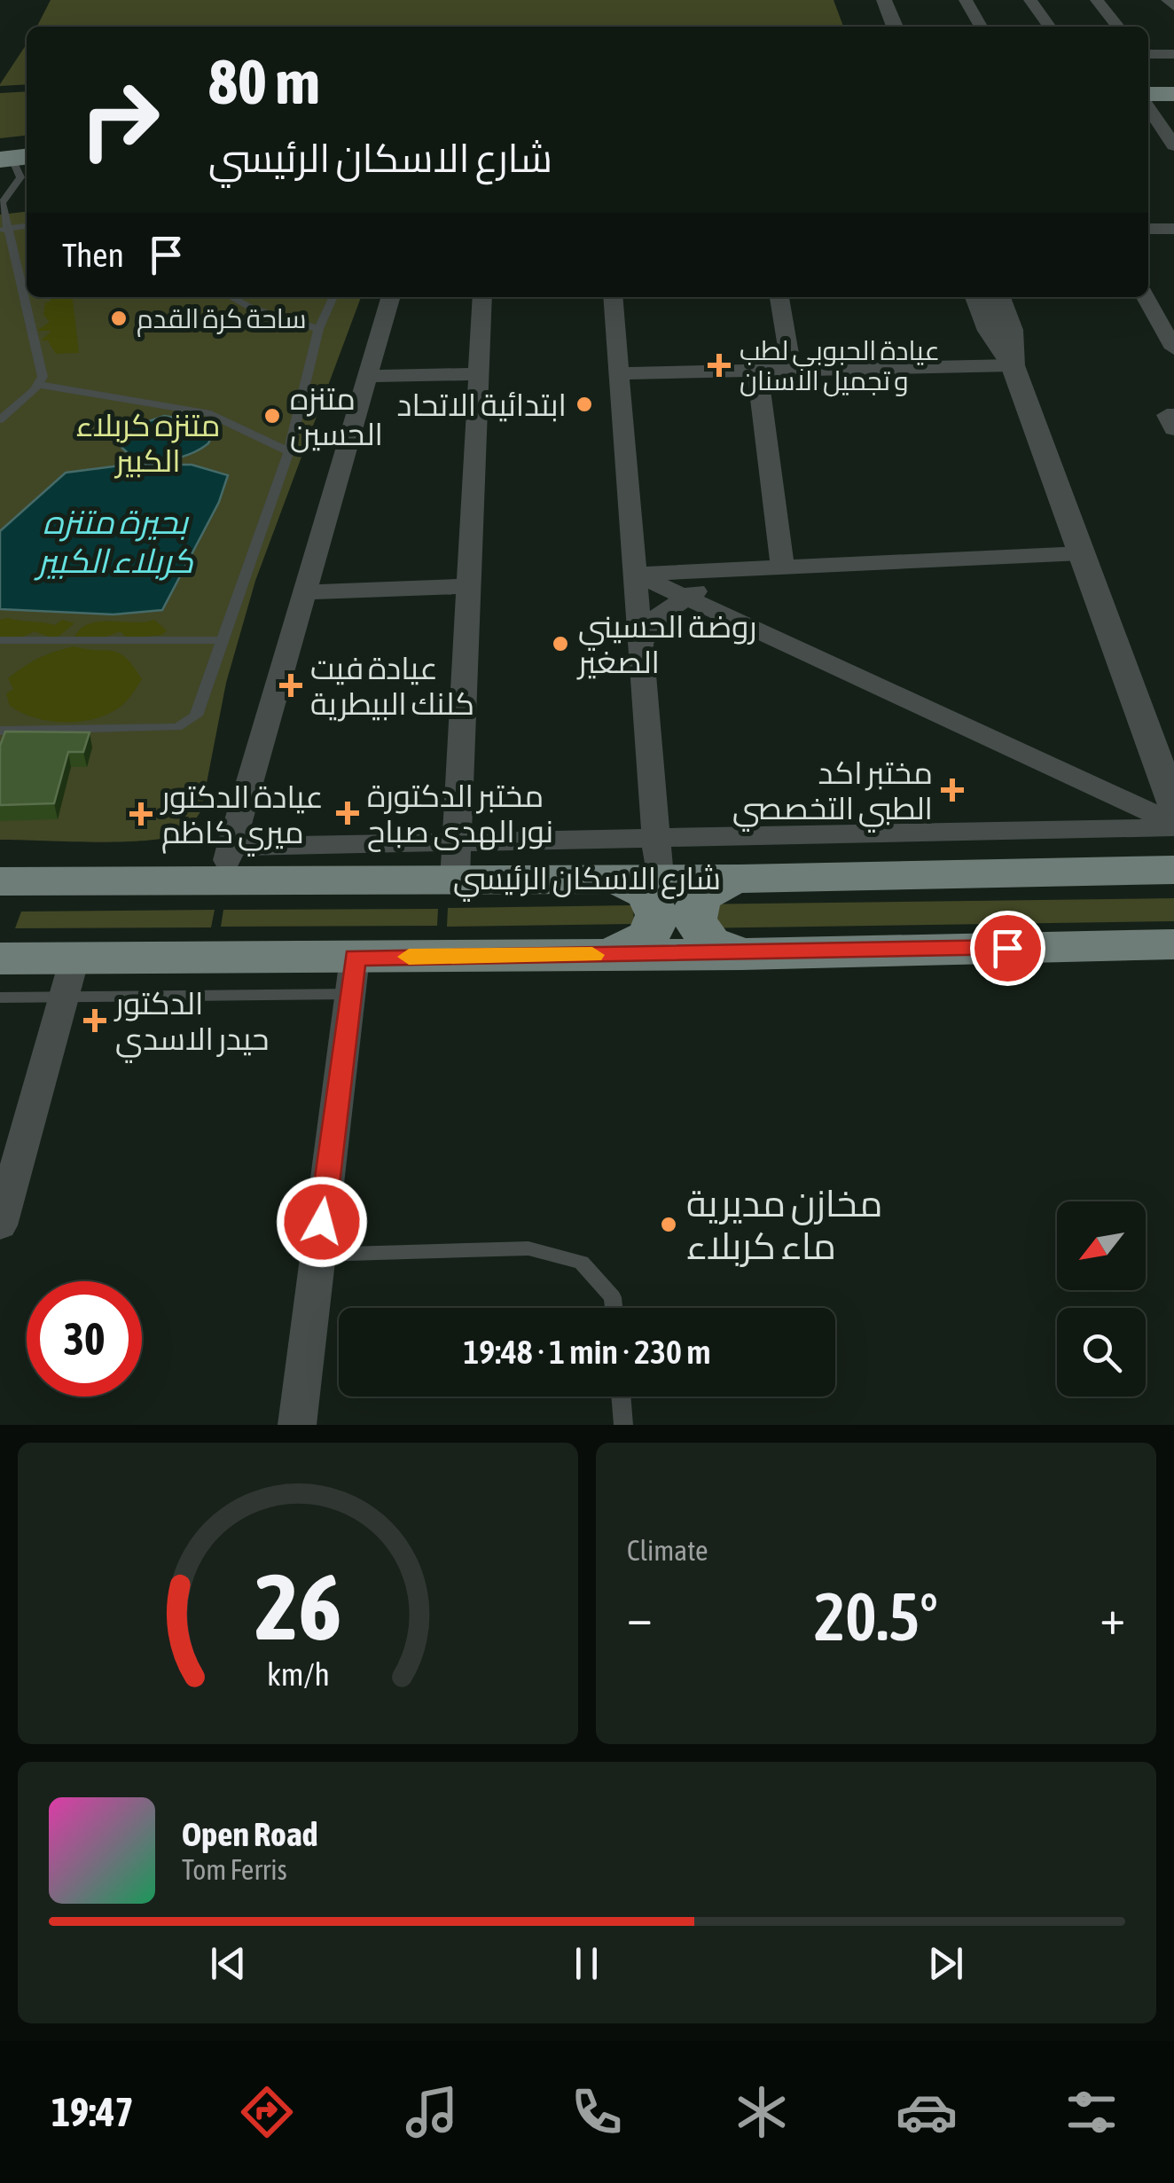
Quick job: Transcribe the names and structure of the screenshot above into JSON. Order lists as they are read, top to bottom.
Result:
{
  "streets": {
    "main road": ["شارع الاسكان الرئيسي"]
  },
  "water": ["بحيرة متنزه كربلاء الكبير"],
  "parks": ["متنزه كربلاء الكبير"],
  "places": {
    "other": [
      "ساحة كرة القدم",
      "ابتدائية الاتحاد",
      "متنزه الحسين",
      "روضة الحسيني الصغير",
      "مخازن مديرية ماء كربلاء"
    ],
    "health": [
      "عيادة الحبوبي لطب و تجميل الاسنان",
      "عيادة فيت كلنك البيطرية",
      "مختبر اكد الطبي التخصصي",
      "مختبر الدكتورة نور الهدى صباح",
      "عيادة الدكتور ميري كاظم",
      "الدكتور حيدر الاسدي"
    ]
  },
  "north": "bottom left",
  "page": {
    "turn": ["80 m", "شارع الاسكان الرئيسي"],
    "then": "Then",
    "limit": "30",
    "trip": "19:48 · 1 min · 230 m",
    "tile": "Climate",
    "heat": ["−", "20.5°", "+"],
    "song": ["Open Road", "Tom Ferris"],
    "tabs": "19:47",
    "gauge": ["26", "km/h"]
  }
}
